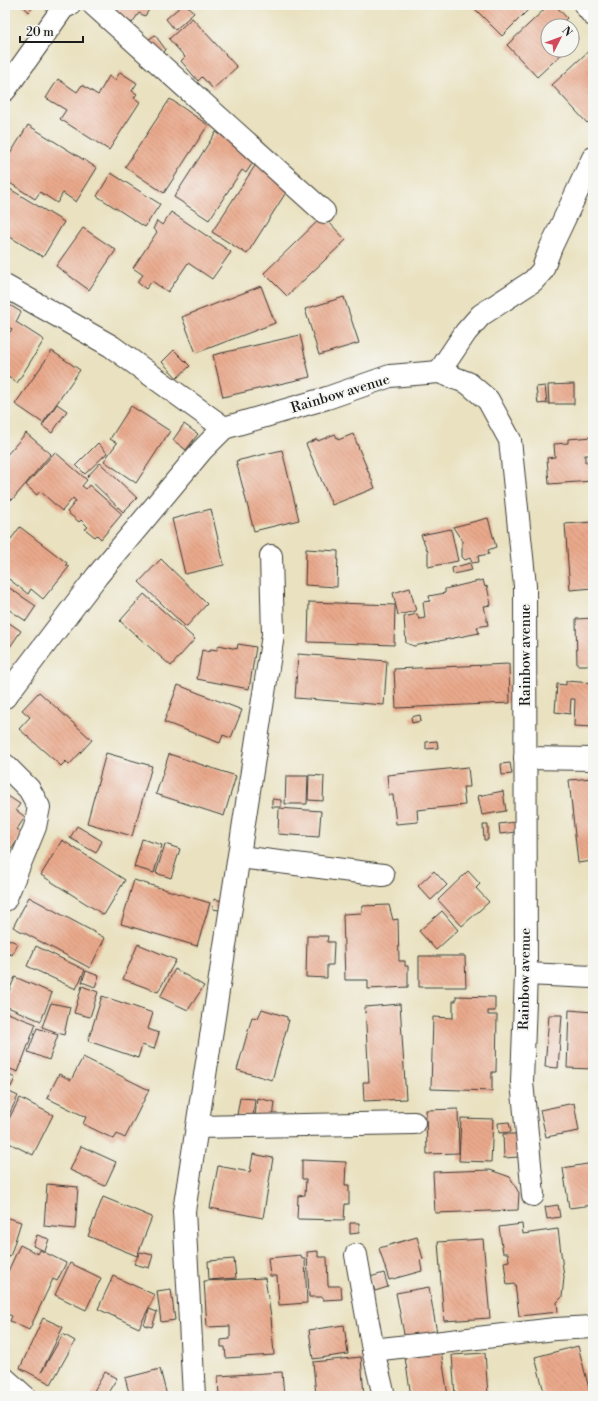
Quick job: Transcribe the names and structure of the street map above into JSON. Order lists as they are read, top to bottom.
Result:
{
  "streets": {
    "street": ["Rainbow avenue"]
  },
  "scale_bar": "20 m",
  "north": "top right"
}
